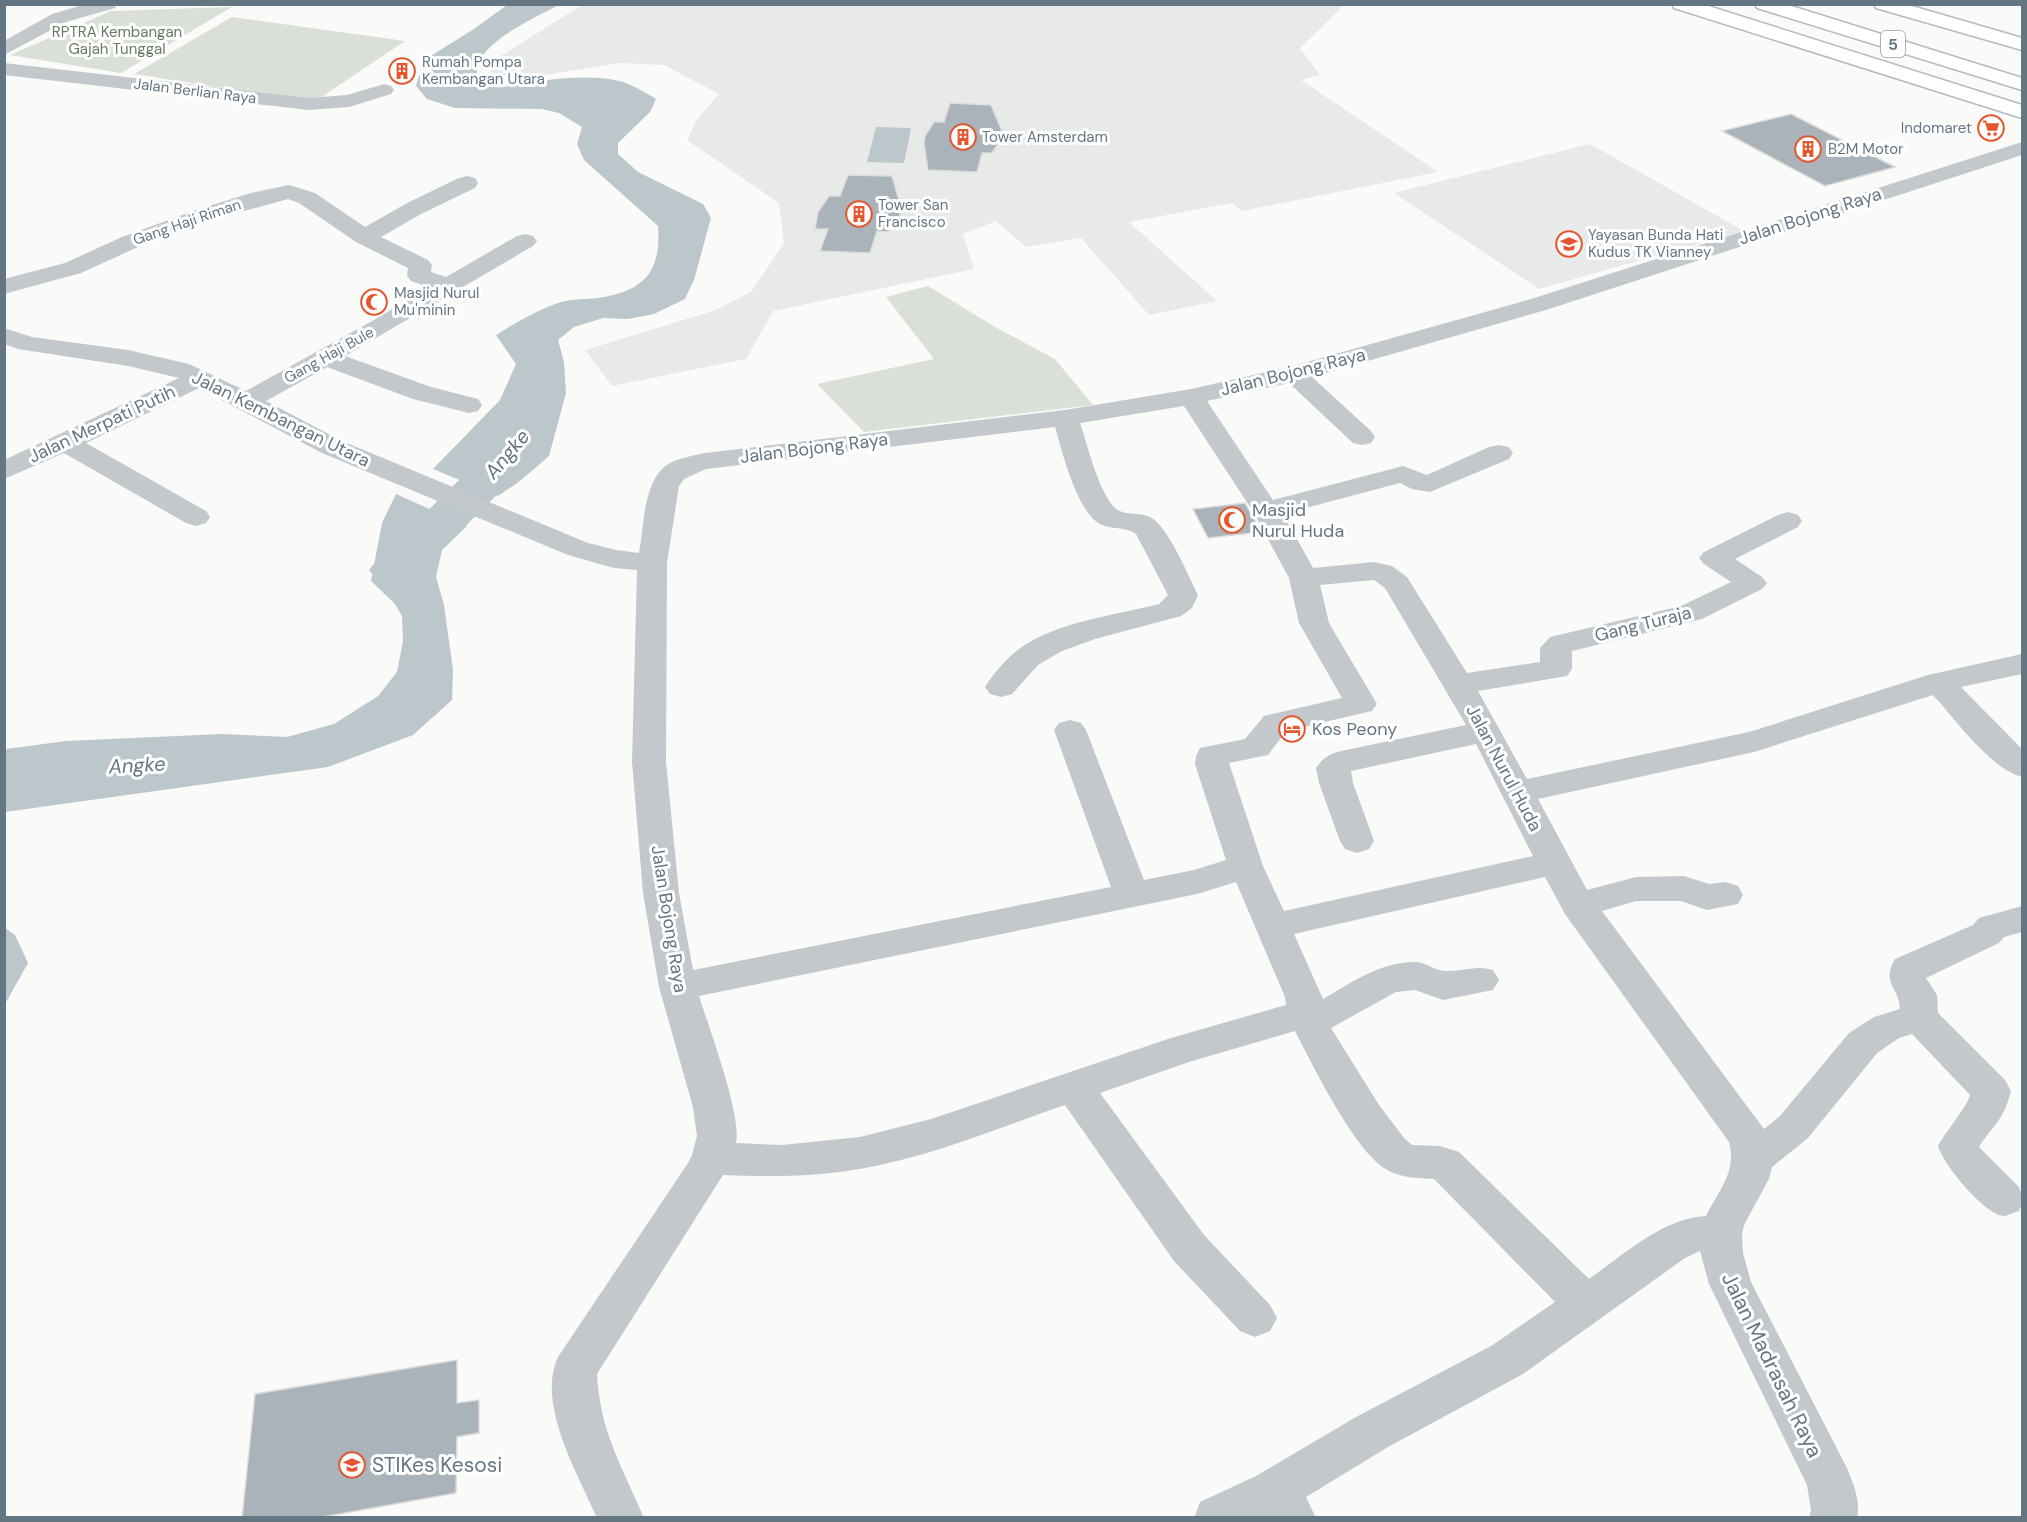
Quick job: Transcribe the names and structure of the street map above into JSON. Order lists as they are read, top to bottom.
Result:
{
  "streets": {
    "main road": ["5"],
    "street": [
      "Jalan Berlian Raya",
      "Jalan Bojong Raya",
      "Gang Haji Riman",
      "Gang Haji Bule",
      "Jalan Kembangan Utara",
      "Jalan Merpati Putih",
      "Gang Turaja",
      "Jalan Nurul Huda",
      "Jalan Madrasah Raya"
    ]
  },
  "crossings": [
    ["Jalan Bojong Raya", "Jalan Kembangan Utara"],
    ["Gang Haji Bule", "Jalan Kembangan Utara"],
    ["Jalan Kembangan Utara", "Jalan Merpati Putih"],
    ["Gang Turaja", "Jalan Nurul Huda"]
  ],
  "water": ["Angke"],
  "parks": ["RPTRA Kembangan Gajah Tunggal"],
  "places": {
    "building": [
      "Rumah Pompa Kembangan Utara",
      "Tower Amsterdam",
      "B2M Motor",
      "Tower San Francisco"
    ],
    "supermarket": ["Indomaret"],
    "school or university": ["Yayasan Bunda Hati Kudus TK Vianney", "STIKes Kesosi"],
    "mosque": ["Masjid Nurul Mu'minin", "Masjid Nurul Huda"],
    "hotel": ["Kos Peony"]
  }
}
